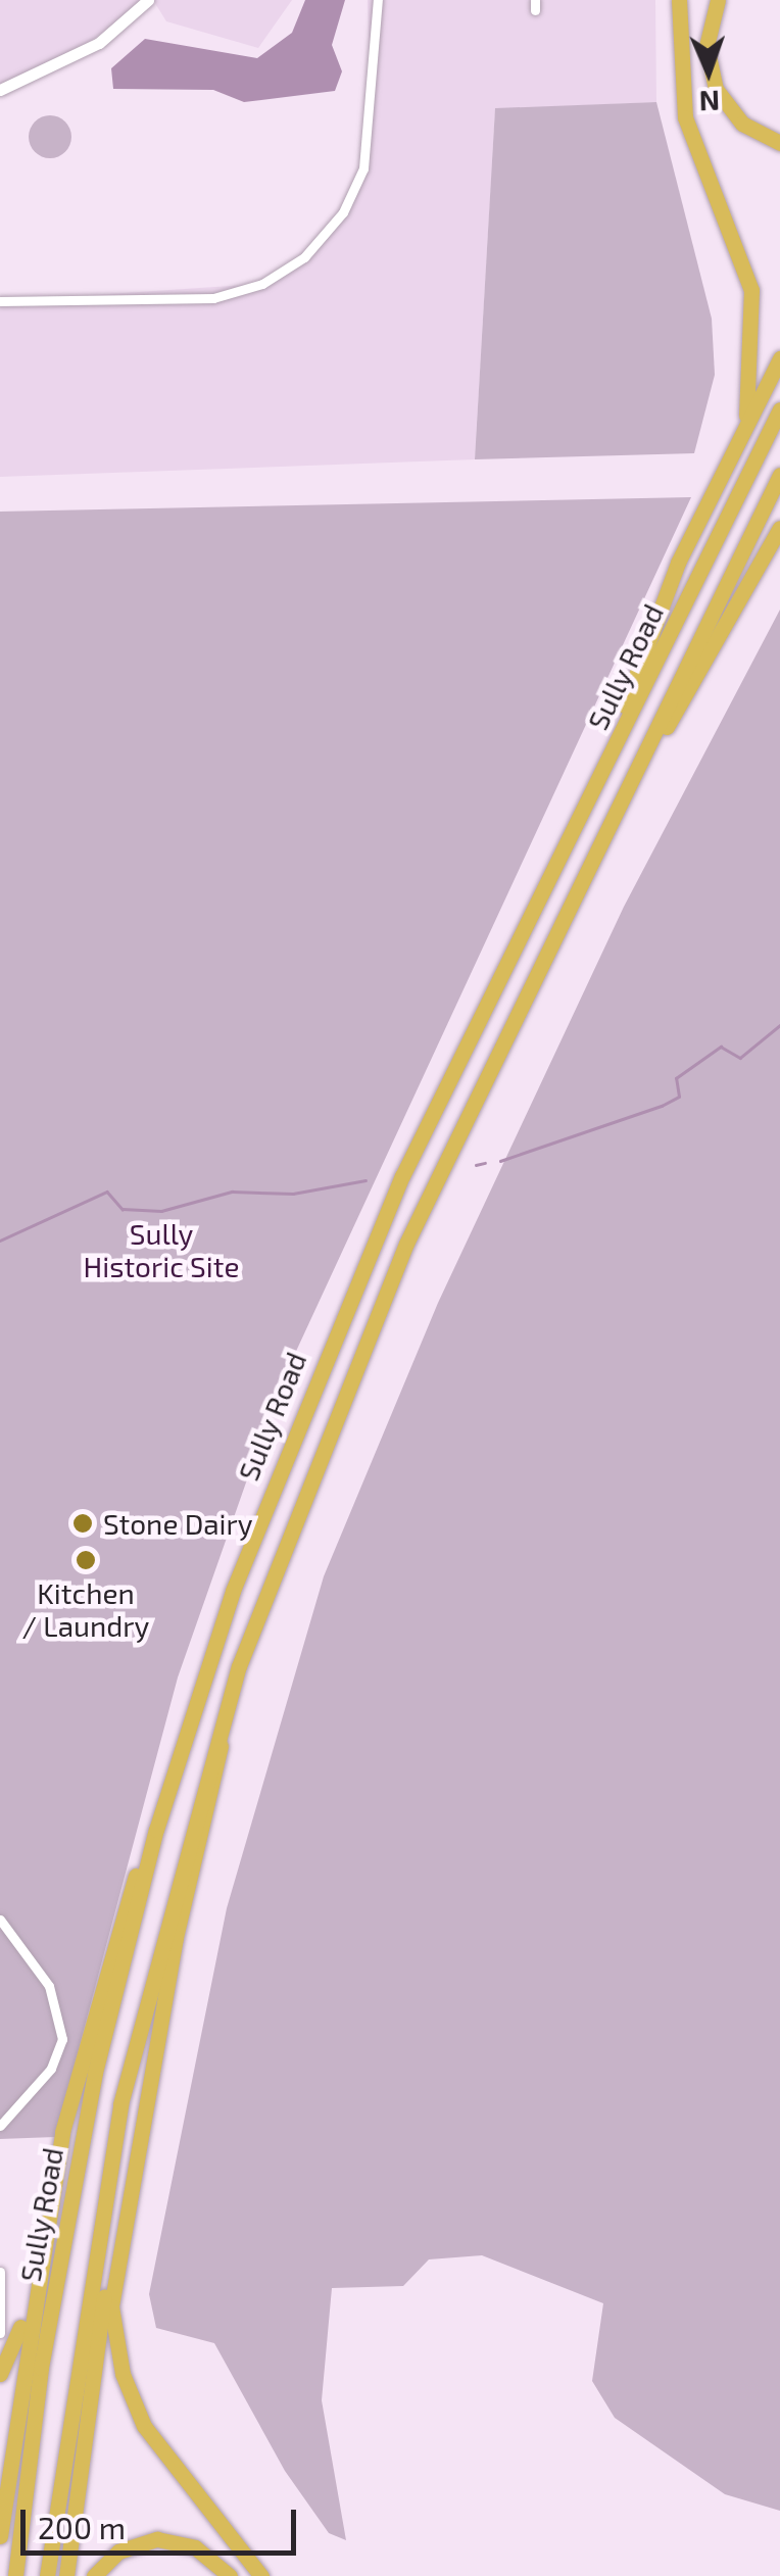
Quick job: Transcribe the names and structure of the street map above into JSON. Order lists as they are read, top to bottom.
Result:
{
  "streets": {
    "highway": ["Sully Road"]
  },
  "parks": ["Sully Historic Site"],
  "places": ["Stone Dairy", "Kitchen / Laundry"],
  "scale_bar": "200 m",
  "north": "bottom"
}
